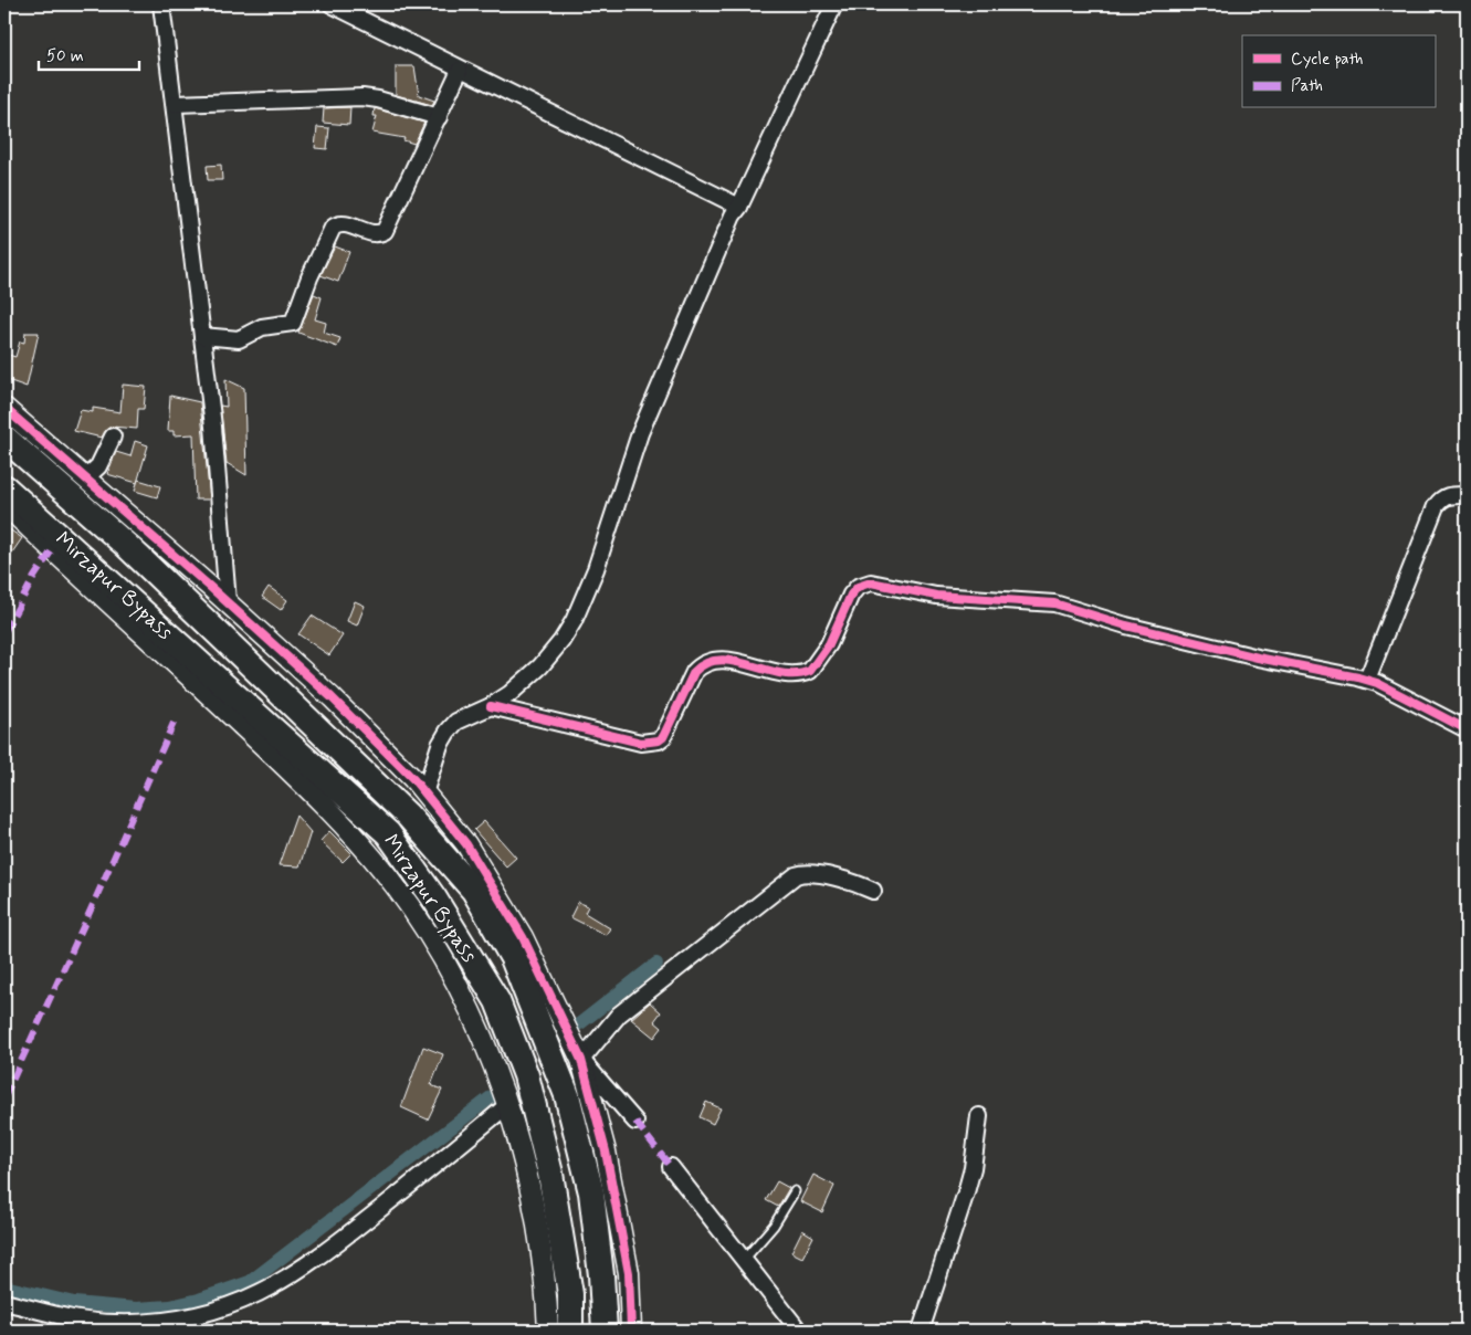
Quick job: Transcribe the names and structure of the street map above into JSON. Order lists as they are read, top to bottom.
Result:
{
  "streets": {
    "highway": ["Mirzapur Bypass"]
  },
  "legend": ["Cycle path", "Path"],
  "scale_bar": "50 m"
}
